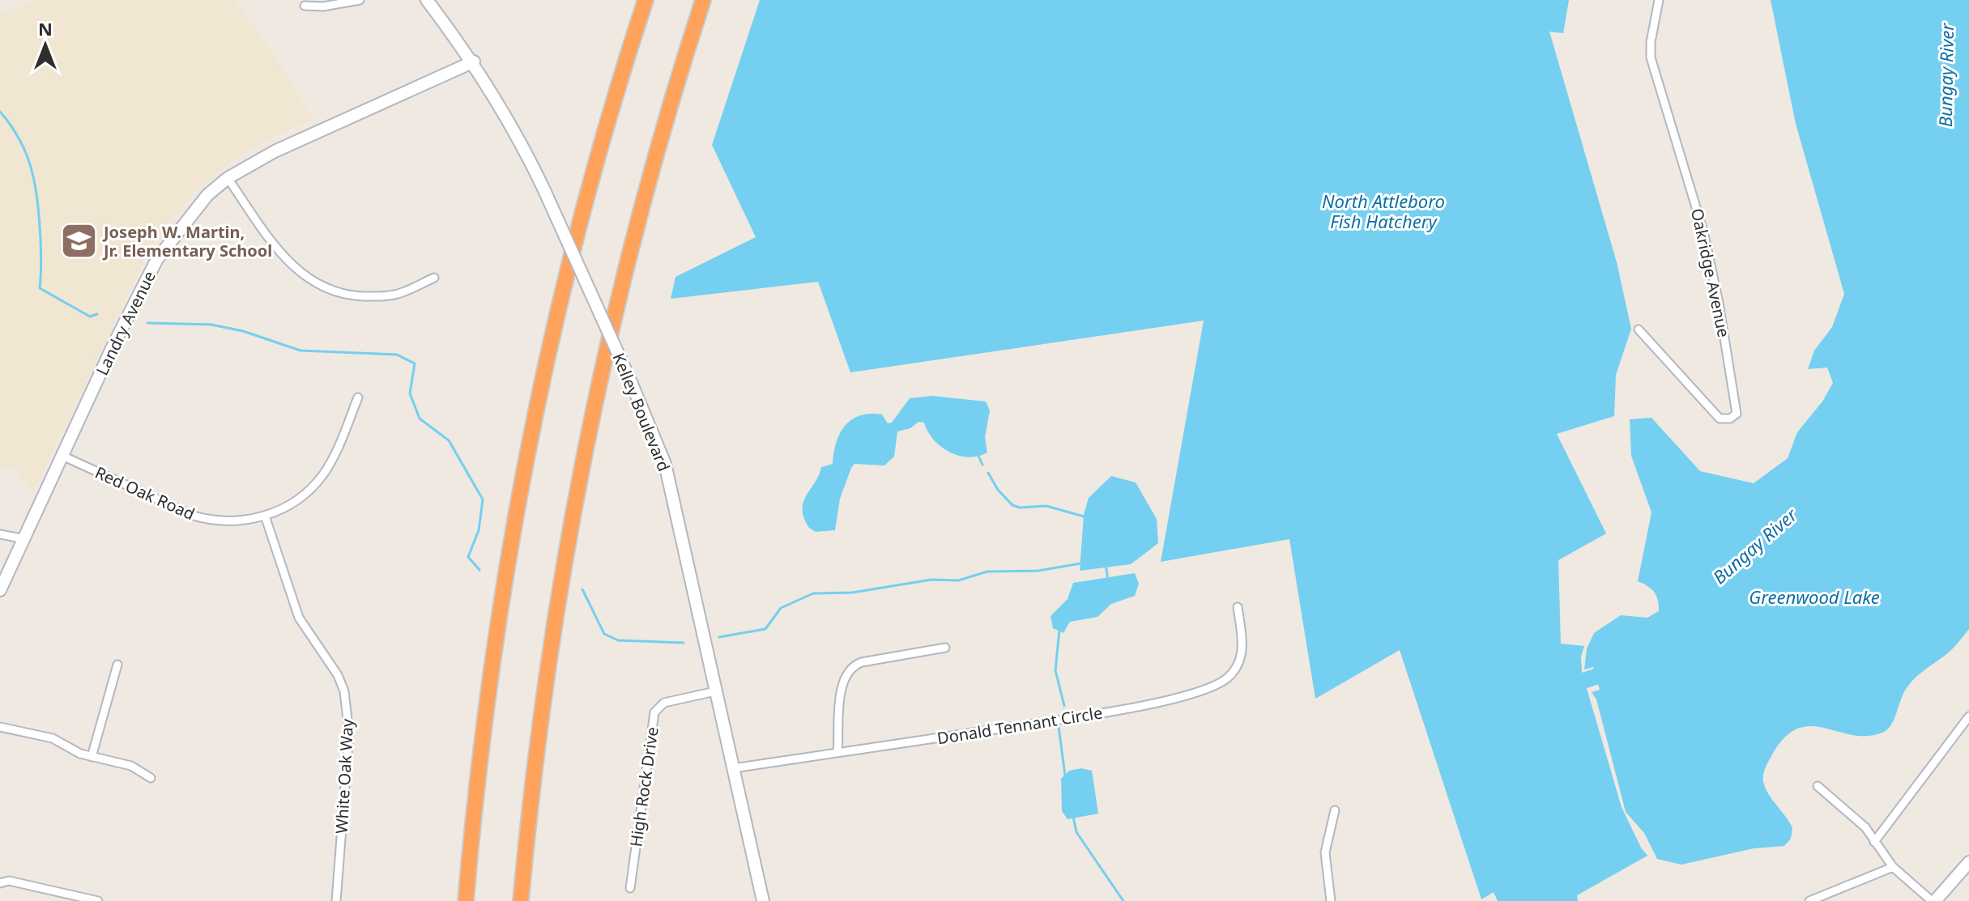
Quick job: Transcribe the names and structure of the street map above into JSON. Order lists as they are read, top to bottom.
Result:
{
  "streets": {
    "main road": ["Landry Avenue", "Kelley Boulevard"],
    "street": [
      "Oakridge Avenue",
      "Red Oak Road",
      "Donald Tennant Circle",
      "White Oak Way",
      "High Rock Drive"
    ]
  },
  "crossings": [
    ["Landry Avenue", "Kelley Boulevard"],
    ["Landry Avenue", "Red Oak Road"],
    ["Kelley Boulevard", "Donald Tennant Circle"],
    ["Kelley Boulevard", "High Rock Drive"],
    ["Red Oak Road", "White Oak Way"]
  ],
  "water": ["Bungay River", "North Attleboro Fish Hatchery", "Greenwood Lake"],
  "places": {
    "school or university": ["Joseph W. Martin, Jr. Elementary School"]
  },
  "north": "top"
}
